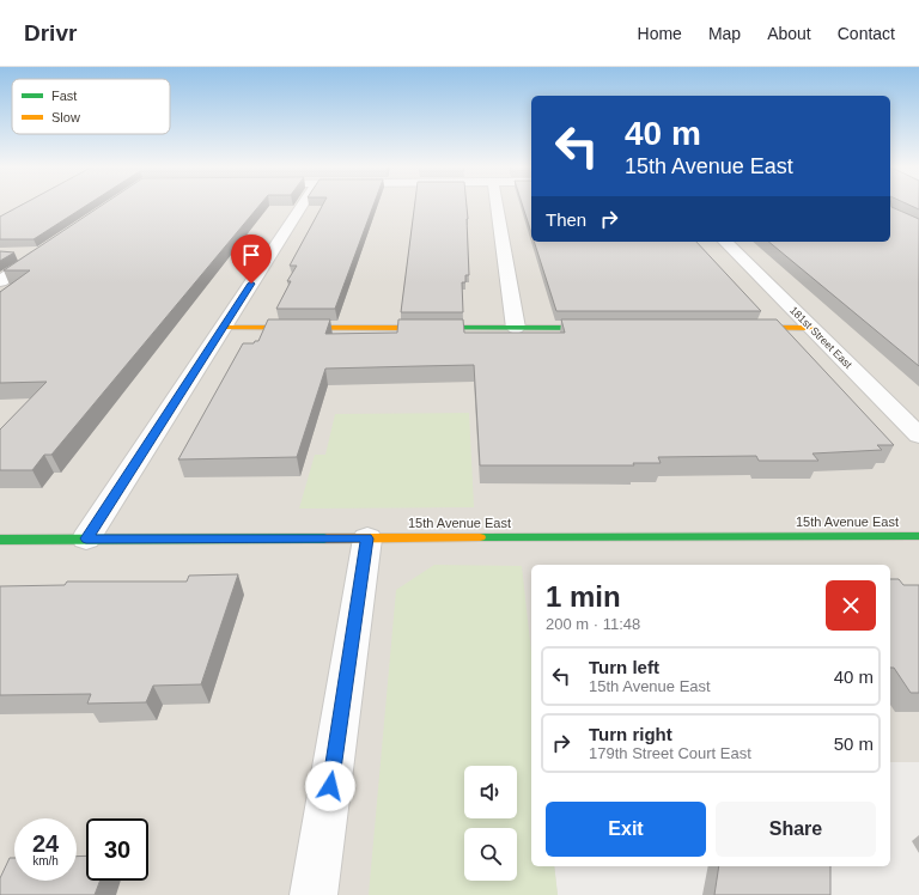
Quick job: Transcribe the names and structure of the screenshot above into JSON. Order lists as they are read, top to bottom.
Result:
{
  "streets": {
    "street": ["181st Street East", "15th Avenue East"]
  },
  "legend": ["Fast", "Slow"],
  "page": {
    "header": "Drivr",
    "nav": [
      "Home",
      "Map",
      "About",
      "Contact"
    ],
    "turn": ["40 m", "15th Avenue East"],
    "then": "Then",
    "heading": ["1 min", "200 m · 11:48"],
    "list": [
      {
        "name": "Turn left",
        "note": "15th Avenue East",
        "value": "40 m"
      },
      {
        "name": "Turn right",
        "note": "179th Street Court East",
        "value": "50 m"
      }
    ],
    "buttons": ["Exit", "Share"],
    "speed": "24 km/h",
    "limit": "30"
  }
}
